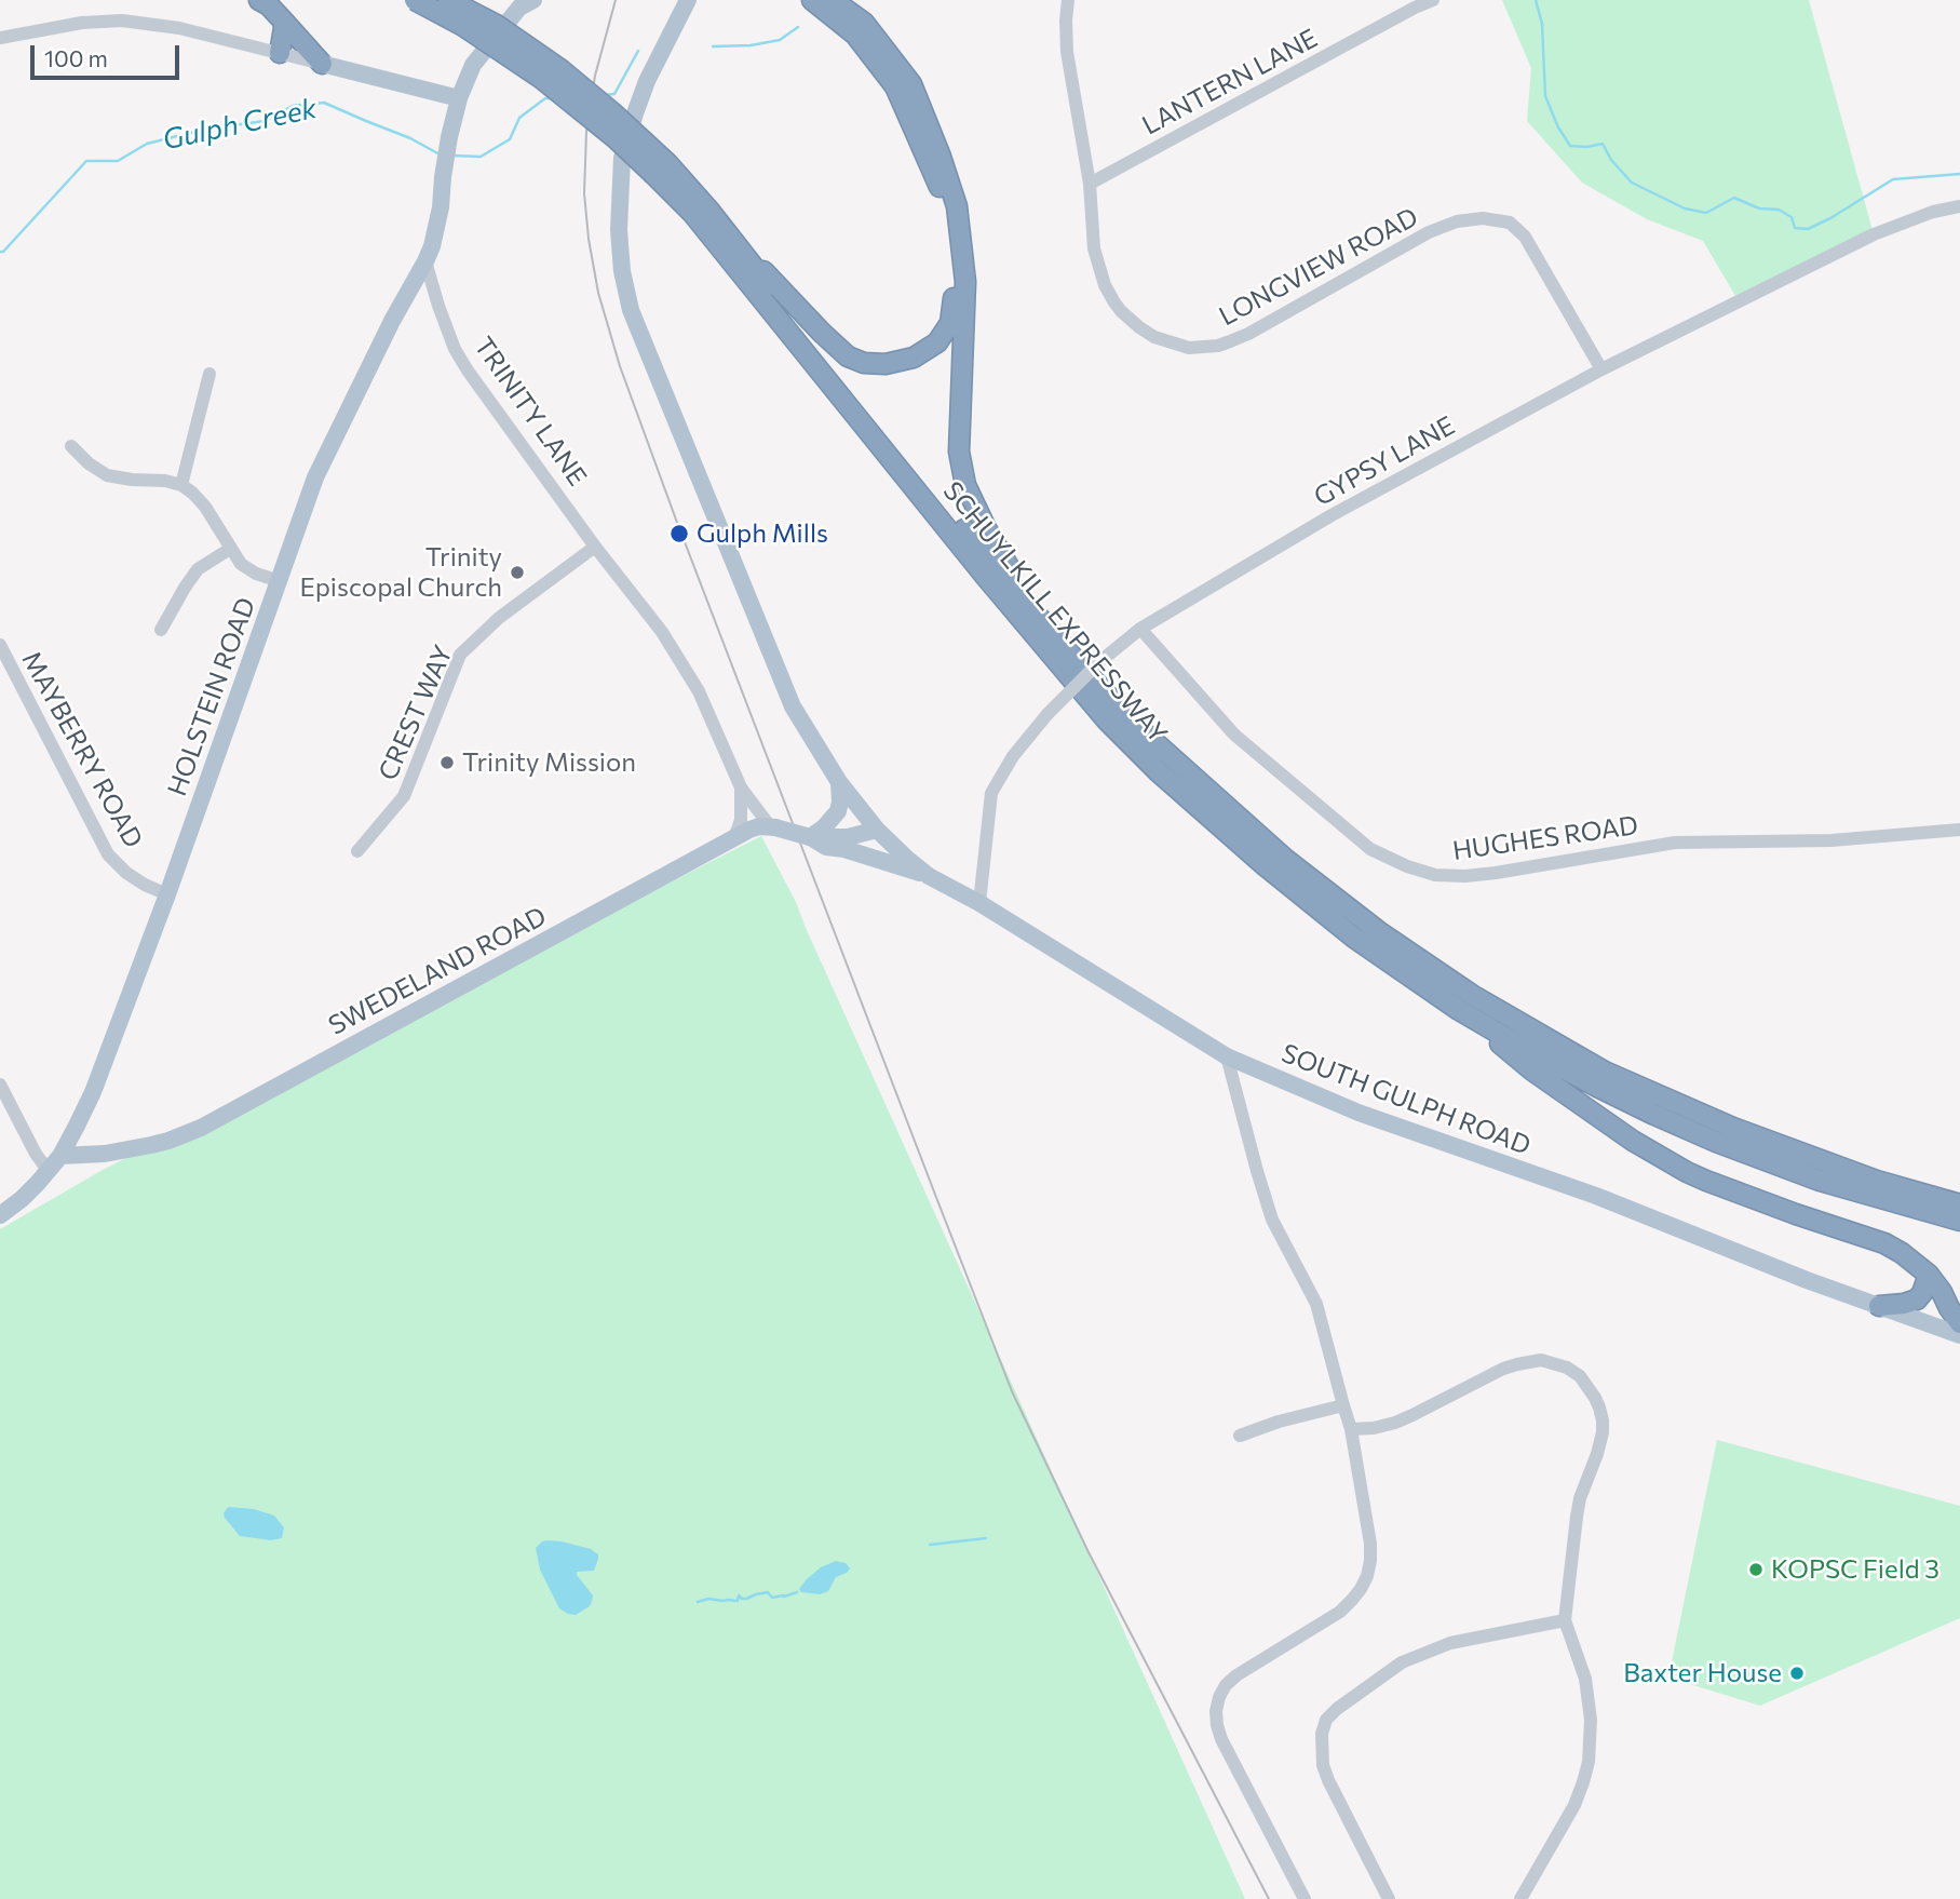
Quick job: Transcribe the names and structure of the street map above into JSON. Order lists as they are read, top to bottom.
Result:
{
  "streets": {
    "highway": ["SCHUYLKILL EXPRESSWAY"],
    "main road": ["HOLSTEIN ROAD", "SWEDELAND ROAD", "SOUTH GULPH ROAD"],
    "street": [
      "LANTERN LANE",
      "LONGVIEW ROAD",
      "TRINITY LANE",
      "GYPSY LANE",
      "CREST WAY",
      "MAYBERRY ROAD",
      "HUGHES ROAD"
    ]
  },
  "crossings": [
    ["LANTERN LANE", "LONGVIEW ROAD"],
    ["LONGVIEW ROAD", "GYPSY LANE"],
    ["TRINITY LANE", "HOLSTEIN ROAD"],
    ["TRINITY LANE", "CREST WAY"],
    ["TRINITY LANE", "SWEDELAND ROAD"],
    ["GYPSY LANE", "HUGHES ROAD"],
    ["GYPSY LANE", "SOUTH GULPH ROAD"],
    ["HOLSTEIN ROAD", "MAYBERRY ROAD"],
    ["HOLSTEIN ROAD", "SWEDELAND ROAD"]
  ],
  "water": ["Gulph Creek"],
  "places": [
    "Gulph Mills",
    "Trinity Episcopal Church",
    "Trinity Mission",
    "KOPSC Field 3",
    "Baxter House"
  ],
  "scale_bar": "100 m"
}
